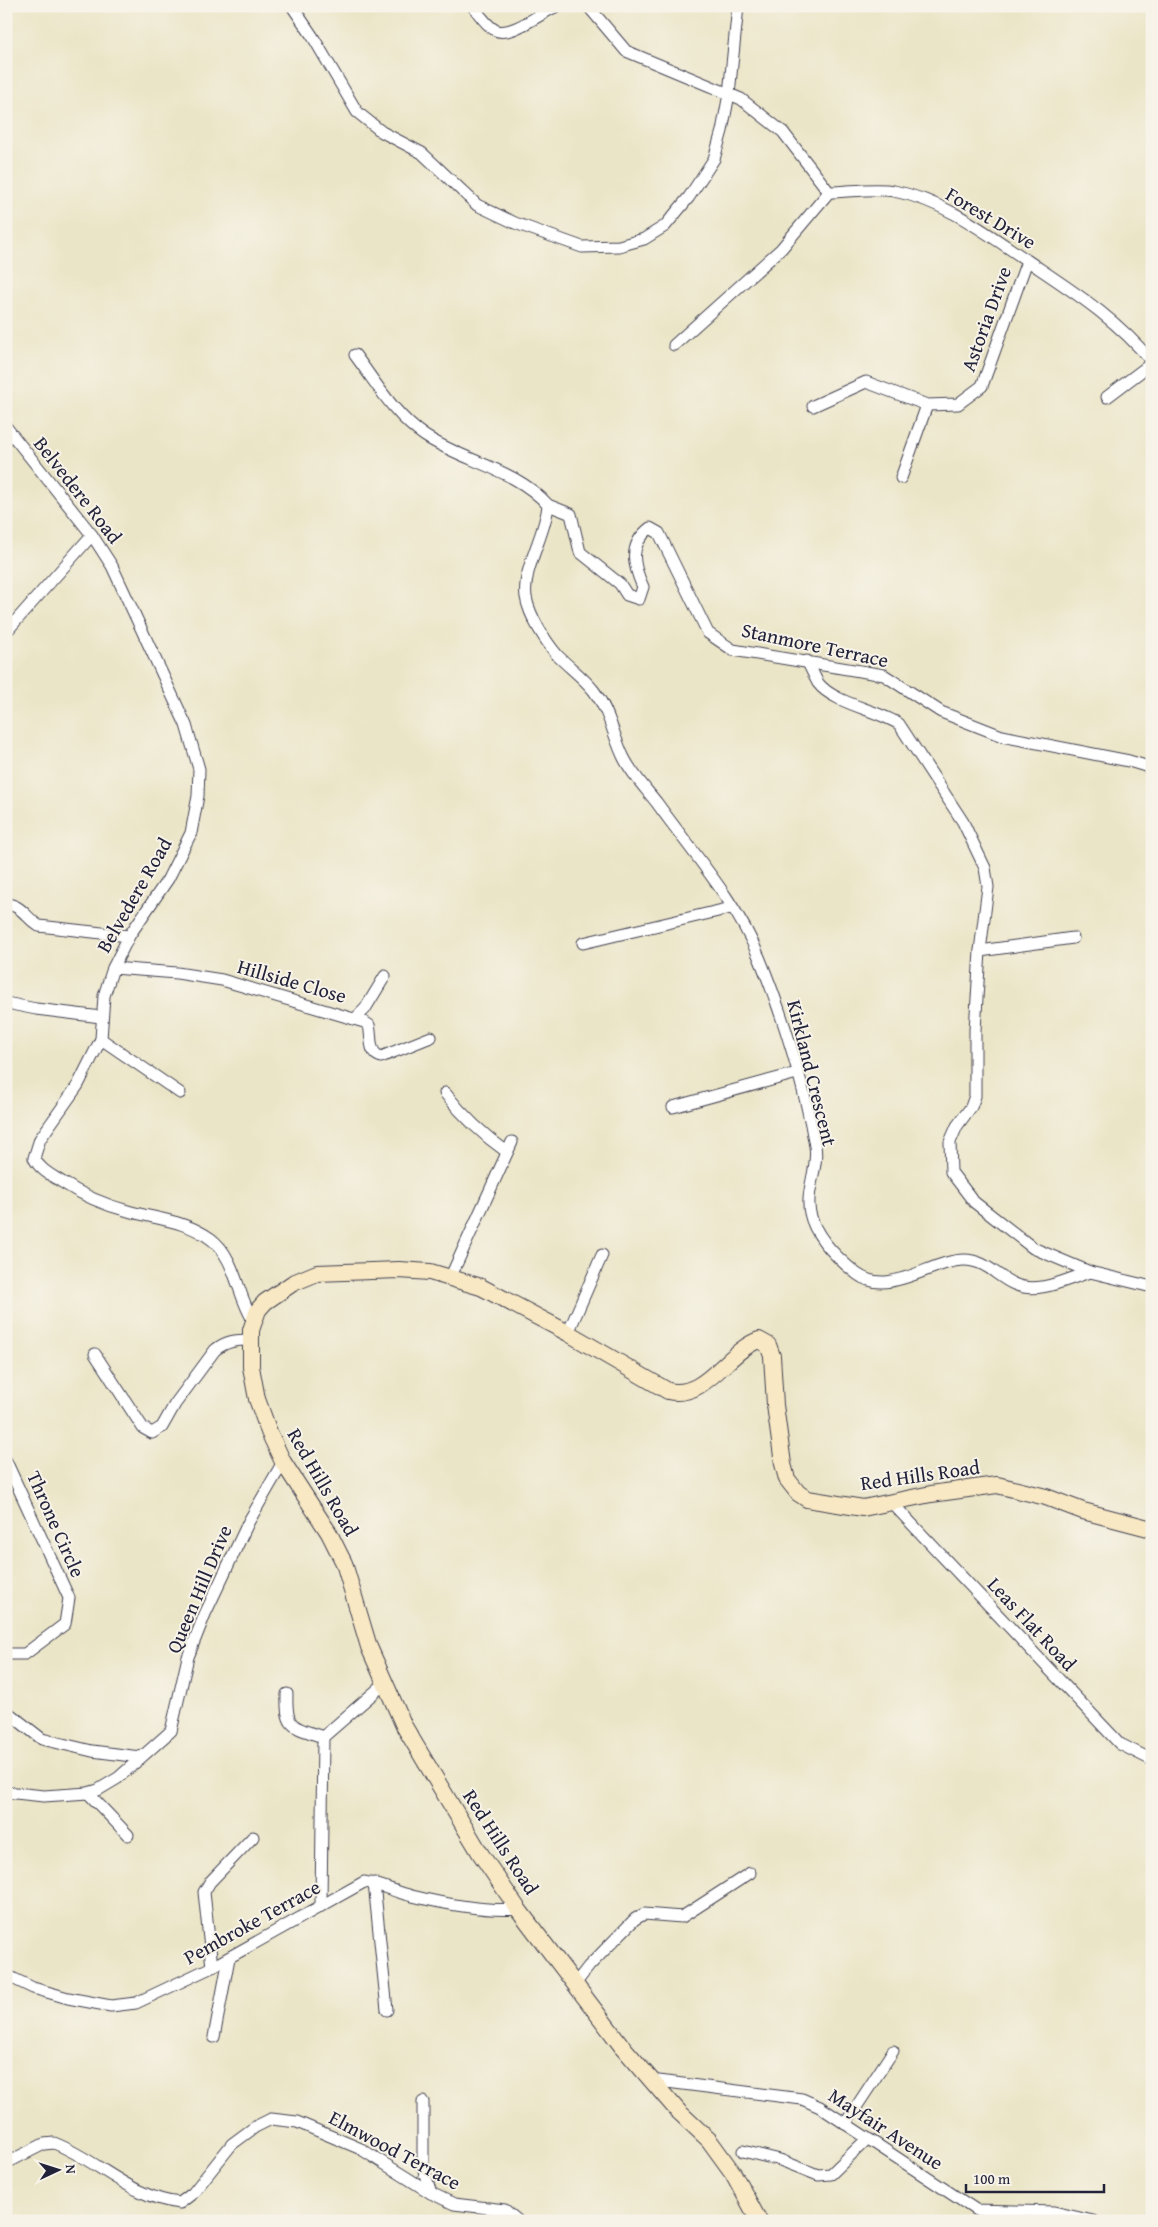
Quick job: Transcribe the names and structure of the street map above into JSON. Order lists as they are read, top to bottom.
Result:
{
  "streets": {
    "main road": ["Red Hills Road"],
    "street": [
      "Forest Drive",
      "Astoria Drive",
      "Belvedere Road",
      "Stanmore Terrace",
      "Hillside Close",
      "Kirkland Crescent",
      "Throne Circle",
      "Queen Hill Drive",
      "Leas Flat Road",
      "Pembroke Terrace",
      "Mayfair Avenue",
      "Elmwood Terrace"
    ]
  },
  "crossings": [
    ["Forest Drive", "Astoria Drive"],
    ["Belvedere Road", "Hillside Close"],
    ["Belvedere Road", "Red Hills Road"],
    ["Stanmore Terrace", "Kirkland Crescent"],
    ["Red Hills Road", "Queen Hill Drive"],
    ["Red Hills Road", "Leas Flat Road"],
    ["Red Hills Road", "Mayfair Avenue"]
  ],
  "scale_bar": "100 m",
  "north": "right"
}
